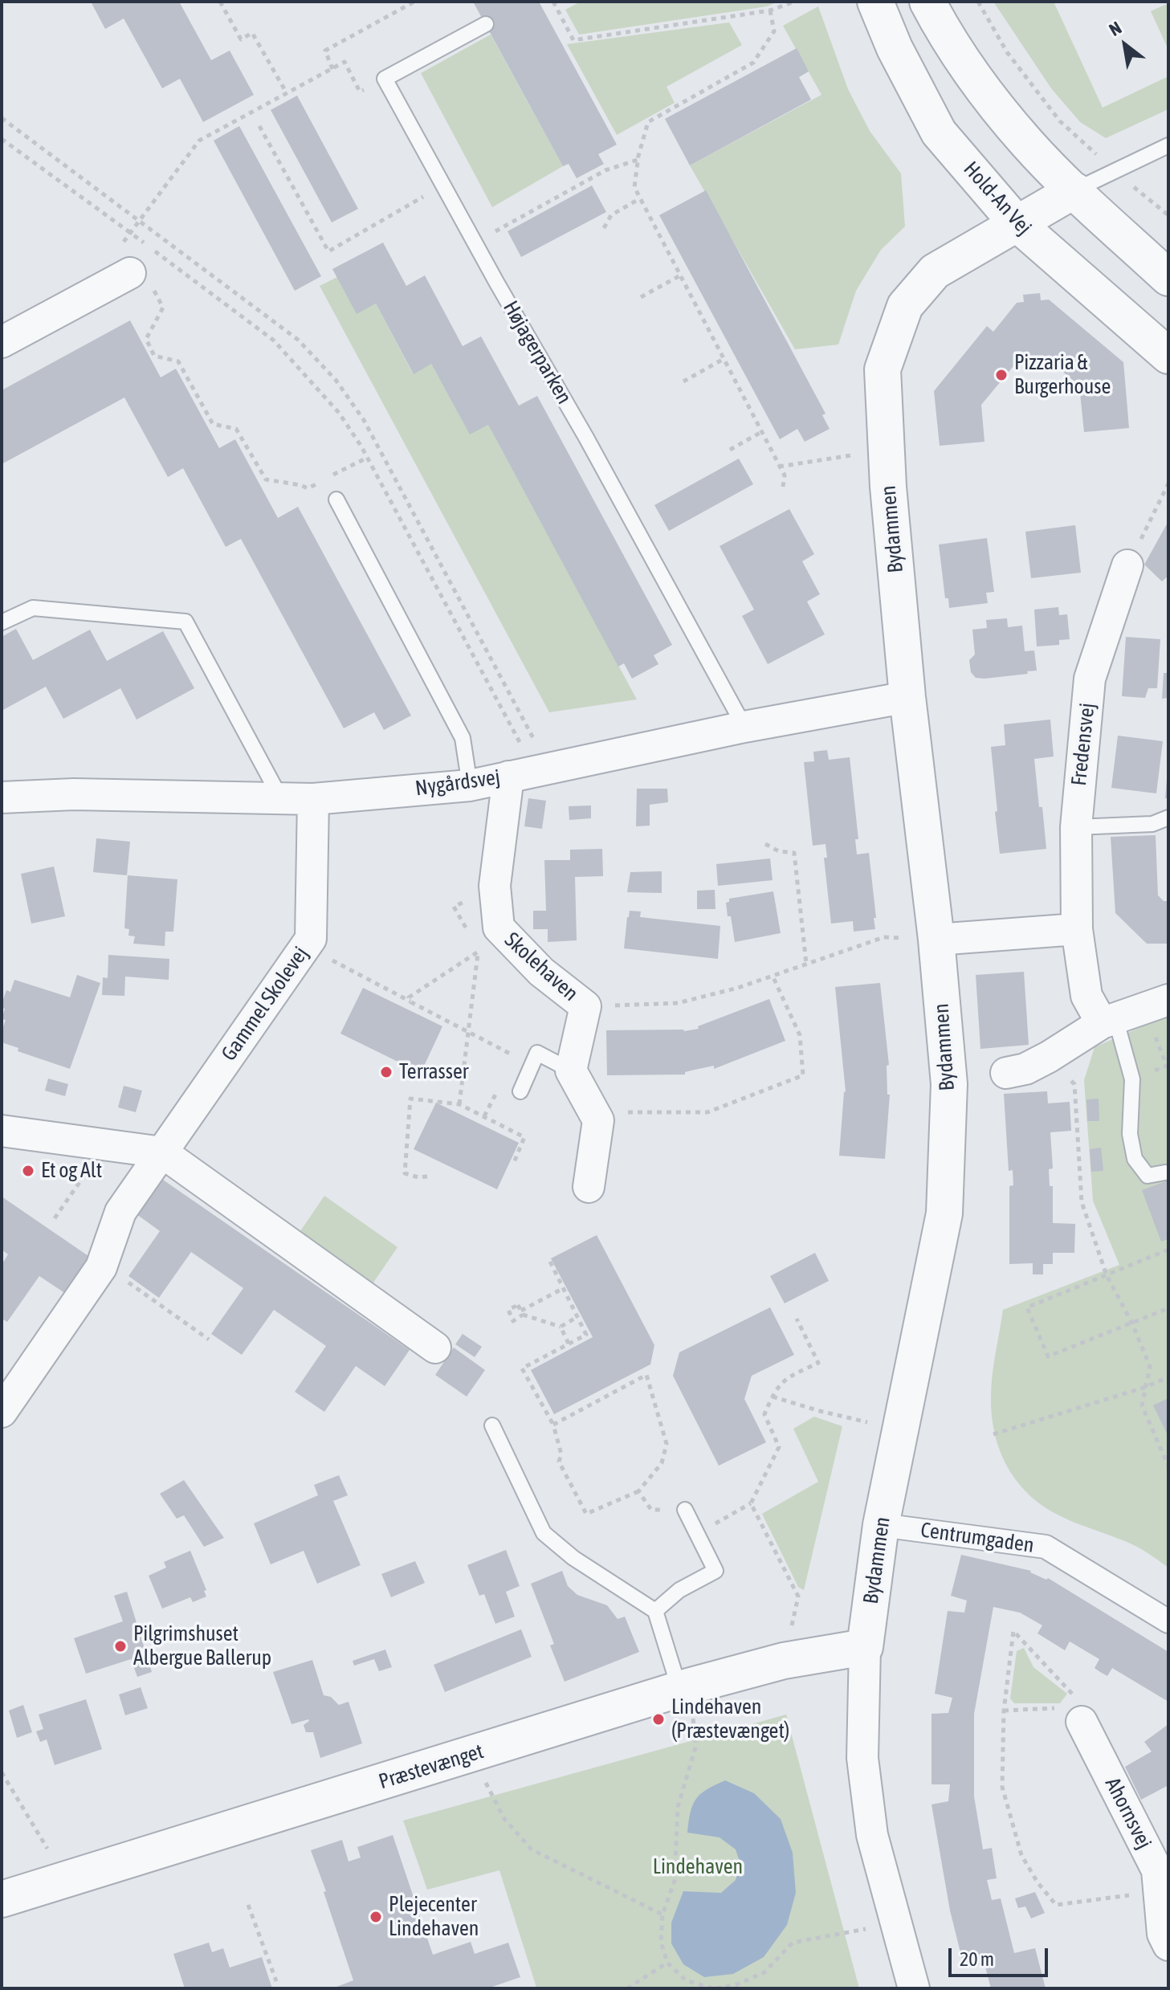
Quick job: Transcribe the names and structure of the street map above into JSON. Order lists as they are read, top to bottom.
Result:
{
  "streets": {
    "street": [
      "Hold-An Vej",
      "Bydammen",
      "Fredensvej",
      "Nygårdsvej",
      "Skolehaven",
      "Gammel Skolevej",
      "Centrumgaden",
      "Præstevænget",
      "Ahornsvej"
    ],
    "lane": ["Højagerparken"]
  },
  "crossings": [
    ["Hold-An Vej", "Bydammen"],
    ["Højagerparken", "Nygårdsvej"],
    ["Bydammen", "Nygårdsvej"],
    ["Bydammen", "Centrumgaden"],
    ["Bydammen", "Præstevænget"],
    ["Nygårdsvej", "Skolehaven"],
    ["Nygårdsvej", "Gammel Skolevej"]
  ],
  "parks": ["Lindehaven"],
  "places": [
    "Pizzaria & Burgerhouse",
    "Terrasser",
    "Et og Alt",
    "Pilgrimshuset Albergue Ballerup",
    "Lindehaven (Præstevænget)",
    "Plejecenter Lindehaven"
  ],
  "scale_bar": "20 m",
  "north": "top left"
}
